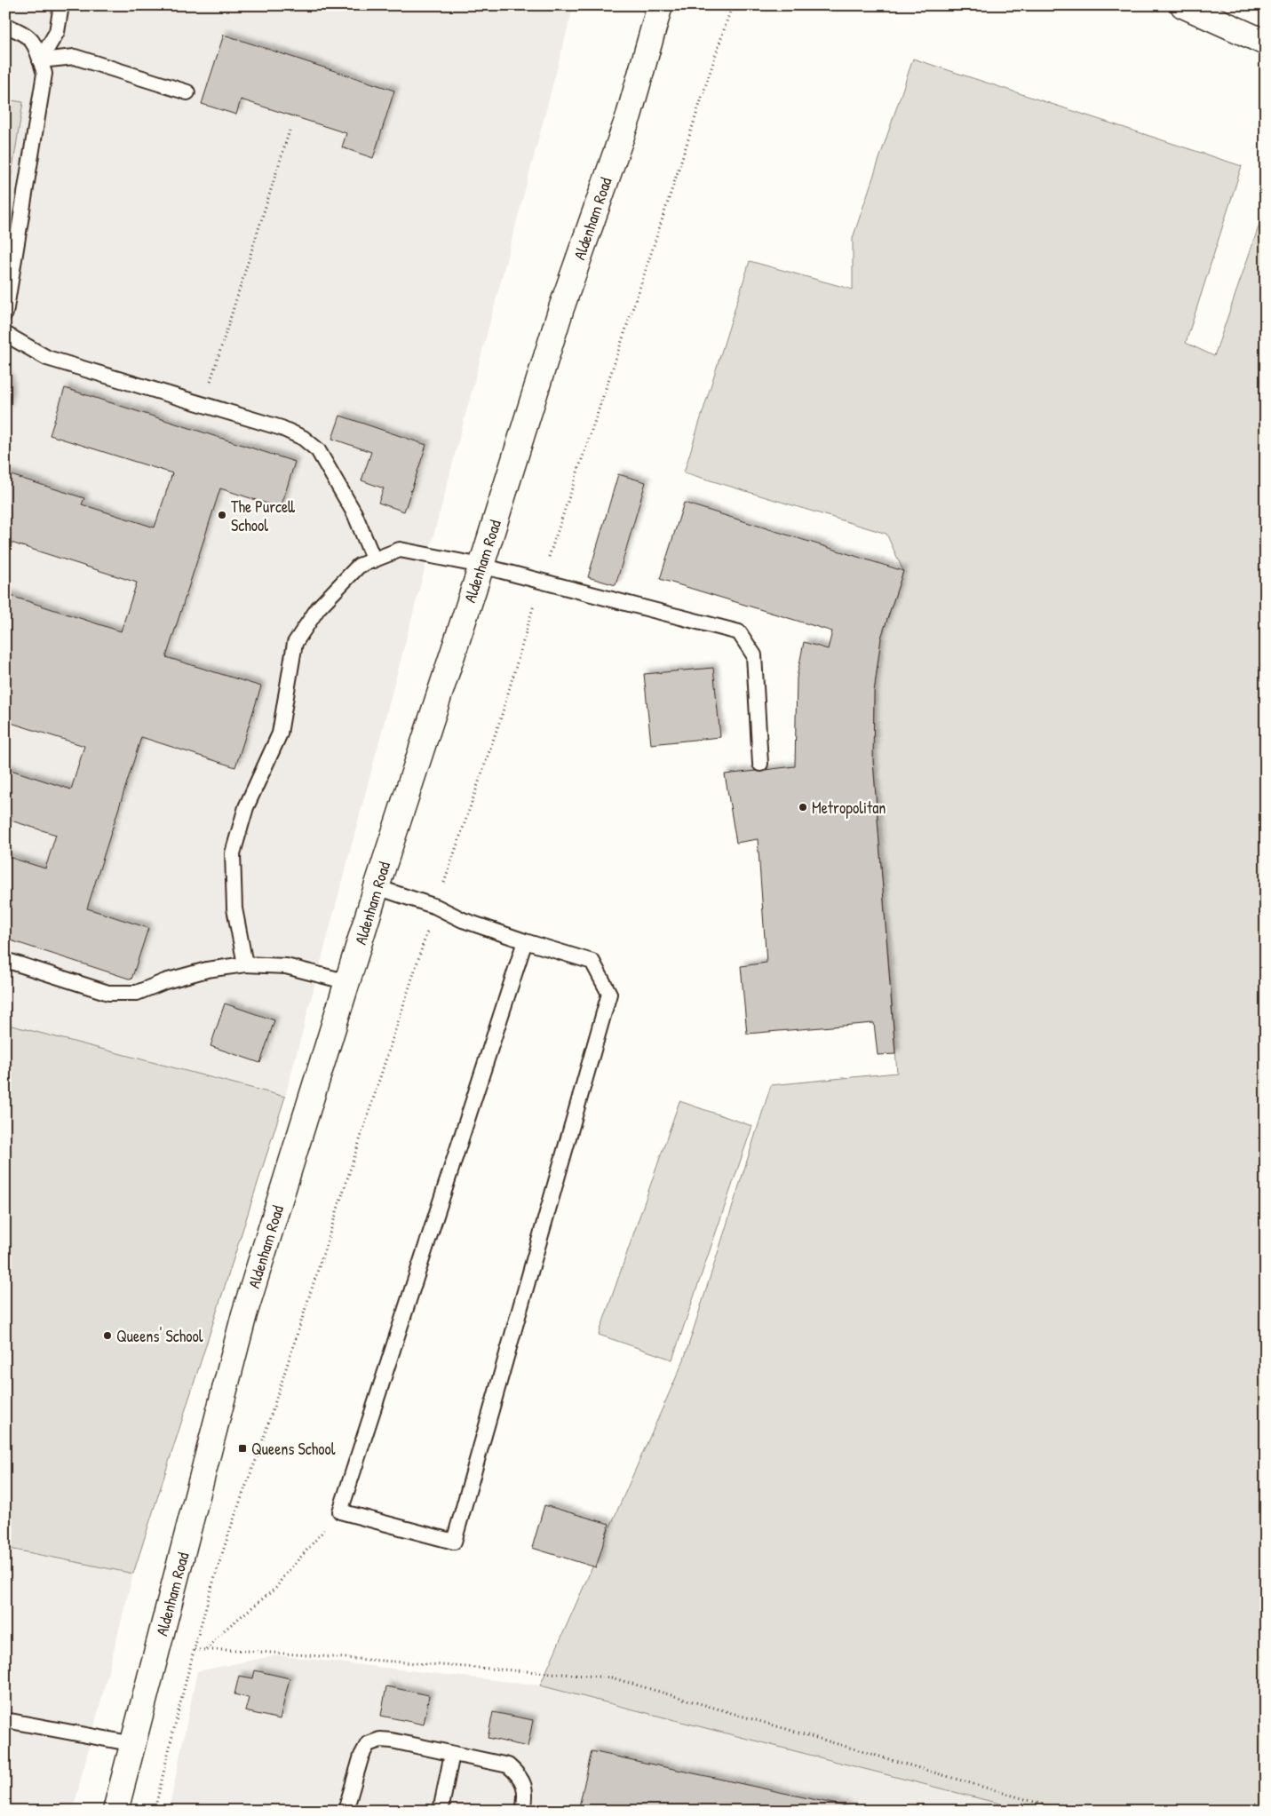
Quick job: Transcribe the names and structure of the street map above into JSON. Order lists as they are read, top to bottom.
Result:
{
  "streets": {
    "main road": ["Aldenham Road"]
  },
  "places": {
    "other": ["The Purcell School", "Metropolitan", "Queens' School"],
    "transit": ["Queens School"]
  }
}
